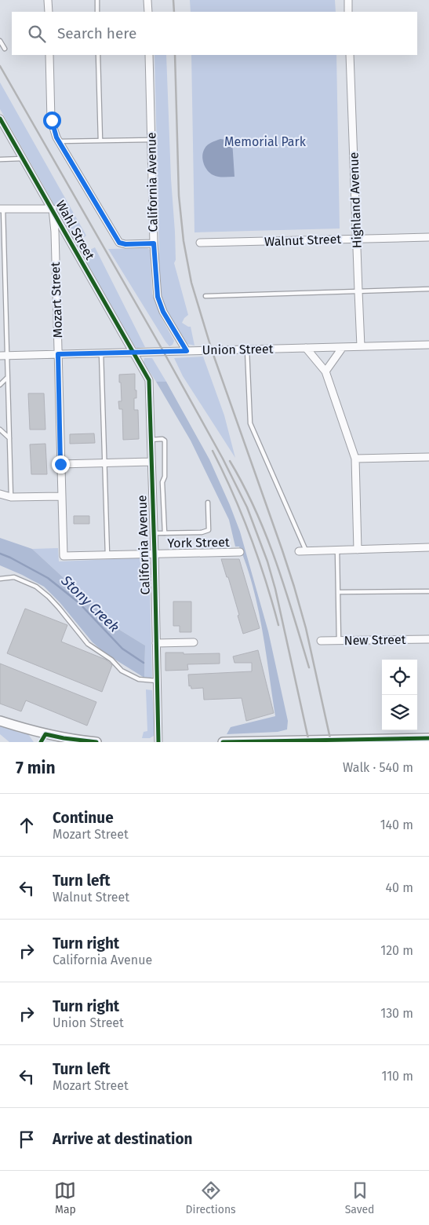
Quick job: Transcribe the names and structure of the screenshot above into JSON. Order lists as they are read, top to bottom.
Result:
{
  "streets": {
    "street": [
      "California Avenue",
      "Highland Avenue",
      "Wahl Street",
      "Walnut Street",
      "Mozart Street",
      "Union Street",
      "York Street",
      "New Street"
    ]
  },
  "crossings": [
    ["California Avenue", "Wahl Street"],
    ["California Avenue", "Union Street"],
    ["California Avenue", "York Street"],
    ["Highland Avenue", "Walnut Street"],
    ["Highland Avenue", "Union Street"],
    ["Wahl Street", "Mozart Street"],
    ["Wahl Street", "Union Street"],
    ["Mozart Street", "Union Street"],
    ["Mozart Street", "York Street"]
  ],
  "water": ["Stony Creek"],
  "parks": ["Memorial Park"],
  "page": {
    "search": "Search here",
    "heading": ["7 min", "Walk · 540 m"],
    "list": [
      ["Continue", "Mozart Street", "140 m"],
      ["Turn left", "Walnut Street", "40 m"],
      ["Turn right", "California Avenue", "120 m"],
      ["Turn right", "Union Street", "130 m"],
      ["Turn left", "Mozart Street", "110 m"],
      "Arrive at destination"
    ],
    "nav": ["Map", "Directions", "Saved"]
  }
}
